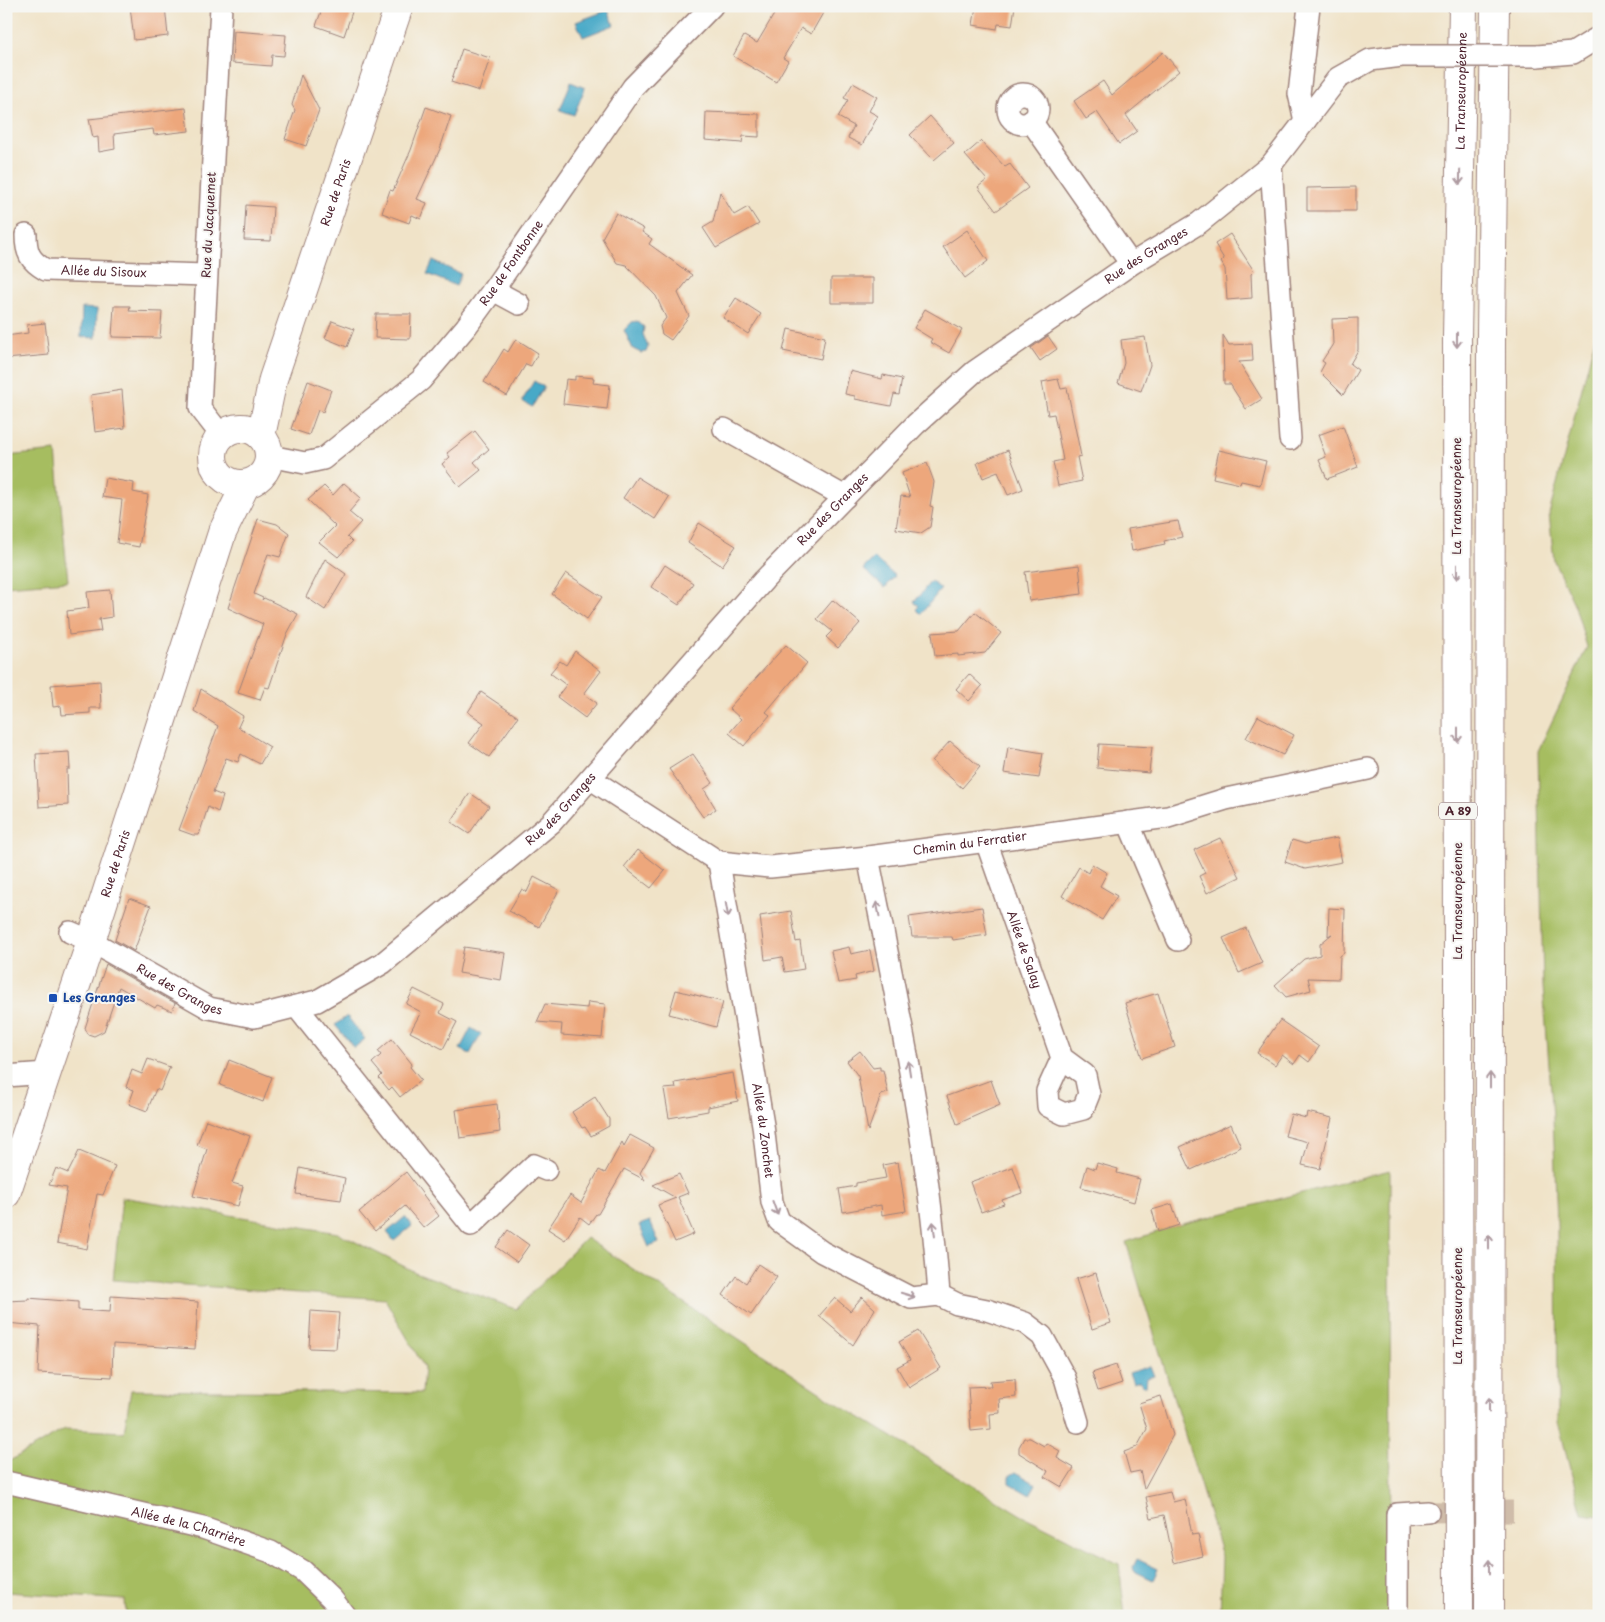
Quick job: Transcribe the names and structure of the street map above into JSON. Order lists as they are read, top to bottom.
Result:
{
  "streets": {
    "main road": ["La Transeuropéenne", "Rue de Paris", "A 89"],
    "street": [
      "Rue du Jacquemet",
      "Rue des Granges",
      "Rue de Fontbonne",
      "Allée du Sisoux",
      "Chemin du Ferratier",
      "Allée de Salay",
      "Allée du Zonchet",
      "Allée de la Charrière"
    ]
  },
  "crossings": [
    ["Rue de Paris", "Rue du Jacquemet"],
    ["Rue de Paris", "Rue des Granges"],
    ["Rue de Paris", "Rue de Fontbonne"],
    ["Rue du Jacquemet", "Rue de Fontbonne"],
    ["Rue du Jacquemet", "Allée du Sisoux"],
    ["Rue des Granges", "Chemin du Ferratier"],
    ["Chemin du Ferratier", "Allée de Salay"],
    ["Chemin du Ferratier", "Allée du Zonchet"]
  ],
  "places": {
    "transit": ["Les Granges"]
  }
}
